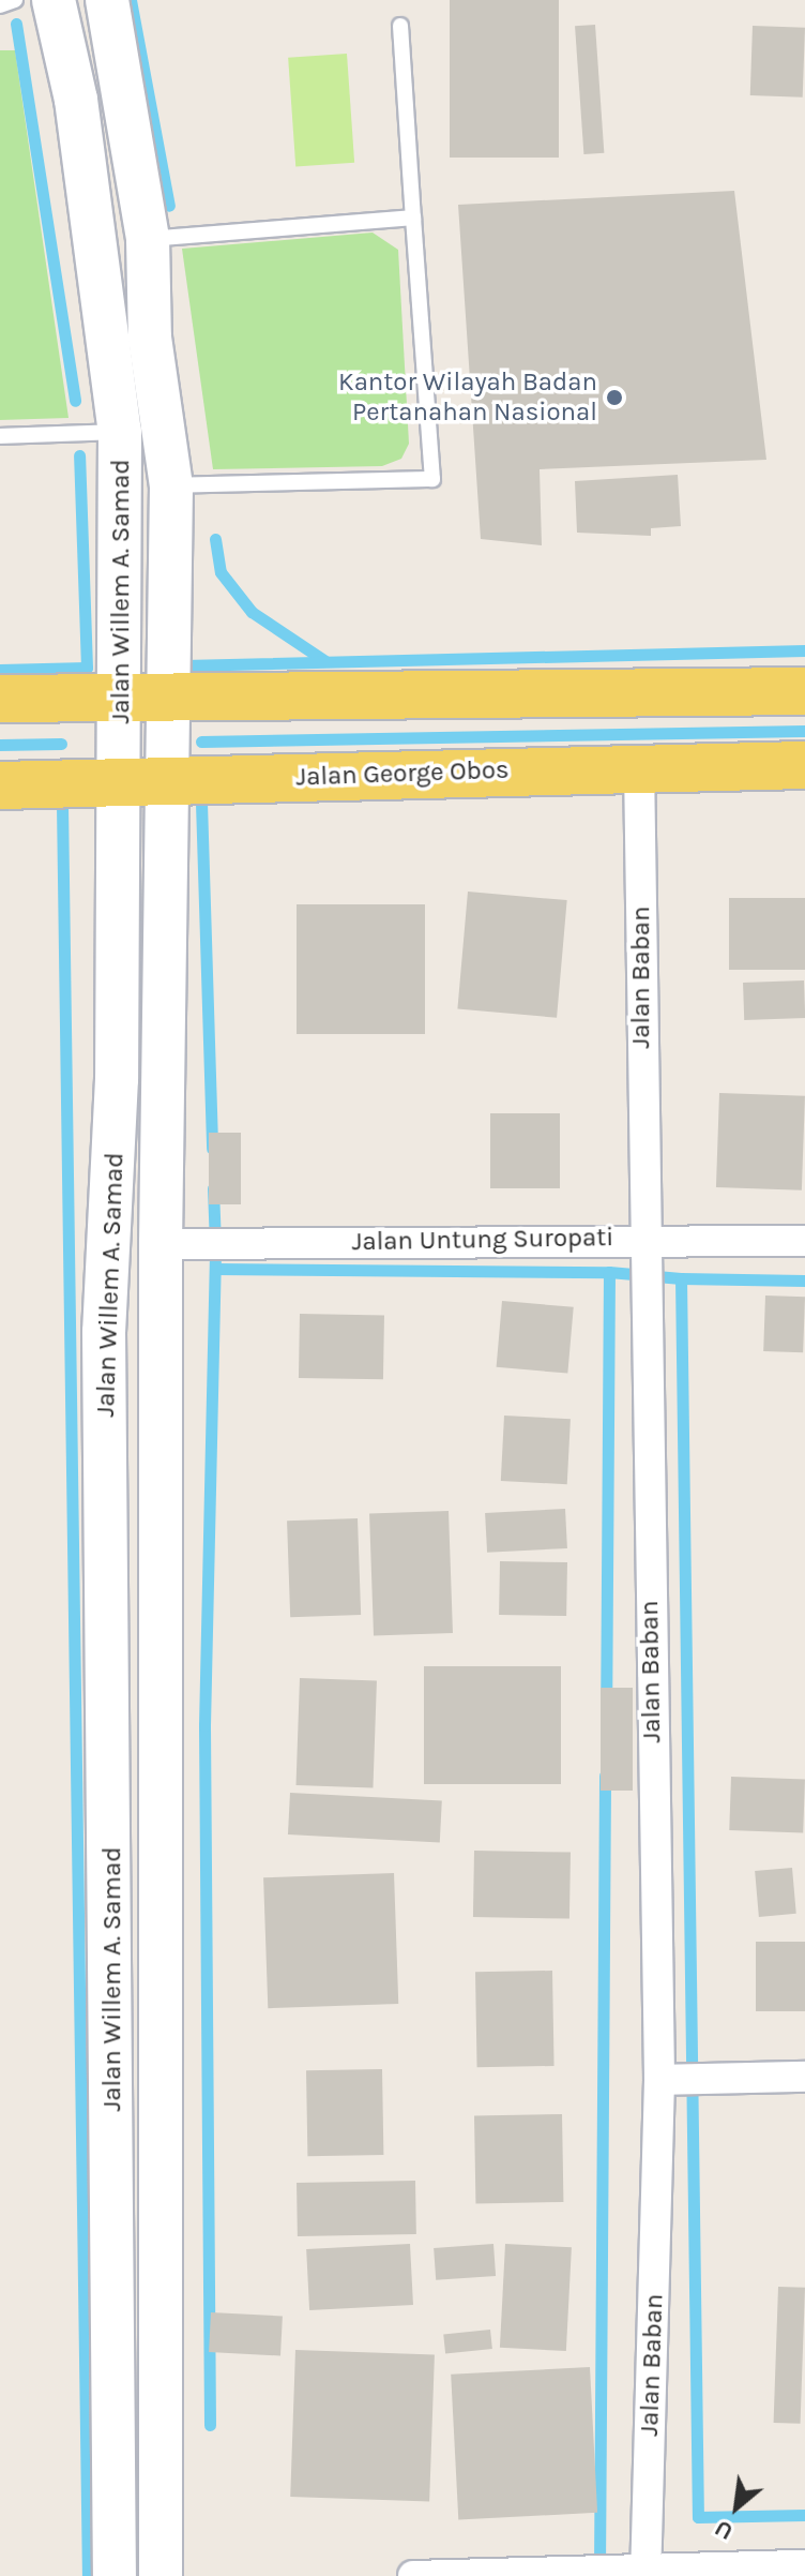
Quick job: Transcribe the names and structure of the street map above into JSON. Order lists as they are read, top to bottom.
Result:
{
  "streets": {
    "main road": ["Jalan Willem A. Samad", "Jalan George Obos"],
    "street": ["Jalan Baban", "Jalan Untung Suropati"]
  },
  "crossings": [
    ["Jalan Willem A. Samad", "Jalan George Obos"],
    ["Jalan Willem A. Samad", "Jalan Untung Suropati"],
    ["Jalan George Obos", "Jalan Baban"],
    ["Jalan Baban", "Jalan Untung Suropati"]
  ],
  "places": ["Kantor Wilayah Badan Pertanahan Nasional"],
  "north": "bottom left"
}
